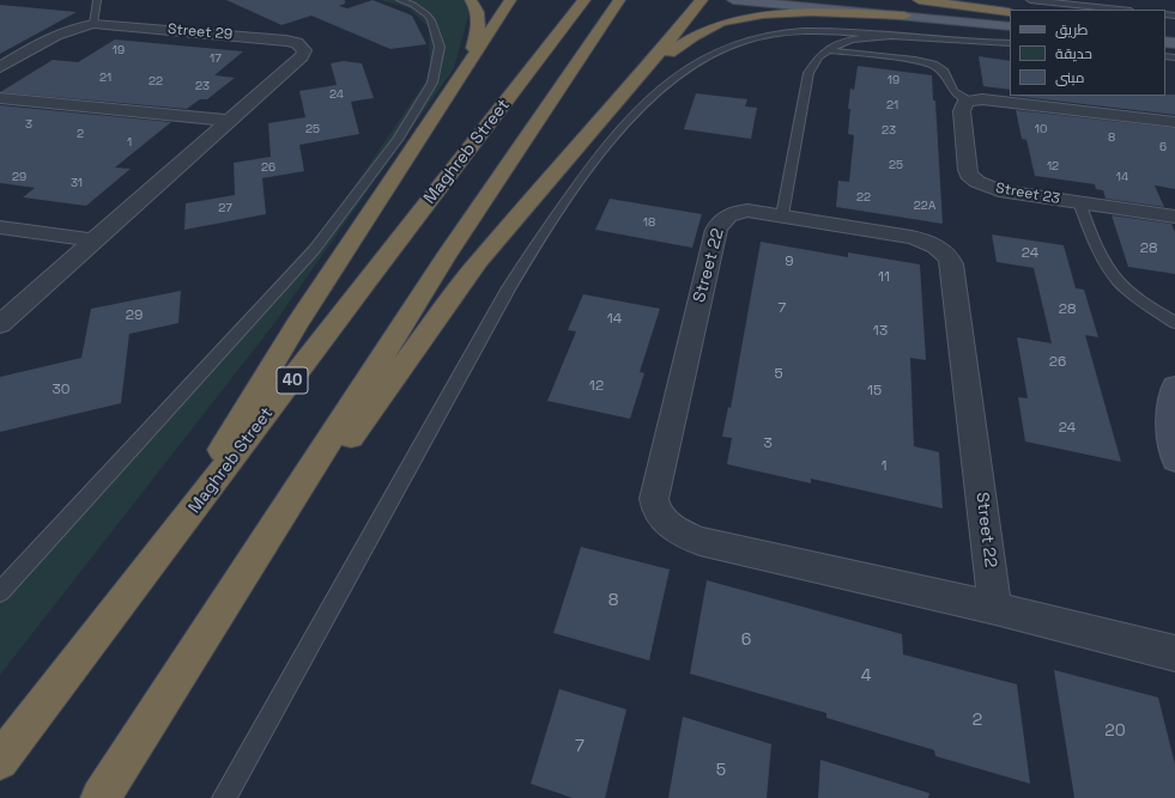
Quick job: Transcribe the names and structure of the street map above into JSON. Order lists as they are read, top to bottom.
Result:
{
  "streets": {
    "highway": ["Maghreb Street", "40"],
    "street": ["Street 29", "Street 23", "Street 22"]
  },
  "house_numbers": [
    "19",
    "17",
    "21",
    "19",
    "22",
    "23",
    "24",
    "21",
    "3",
    "25",
    "10",
    "23",
    "2",
    "8",
    "1",
    "6",
    "25",
    "12",
    "26",
    "29",
    "14",
    "31",
    "22",
    "22A",
    "27",
    "18",
    "28",
    "24",
    "9",
    "11",
    "7",
    "28",
    "29",
    "14",
    "13",
    "26",
    "5",
    "12",
    "30",
    "15",
    "24",
    "3",
    "1",
    "8",
    "6",
    "4",
    "2",
    "20",
    "7",
    "5"
  ],
  "legend": ["طريق", "حديقة", "مبنى"]
}
